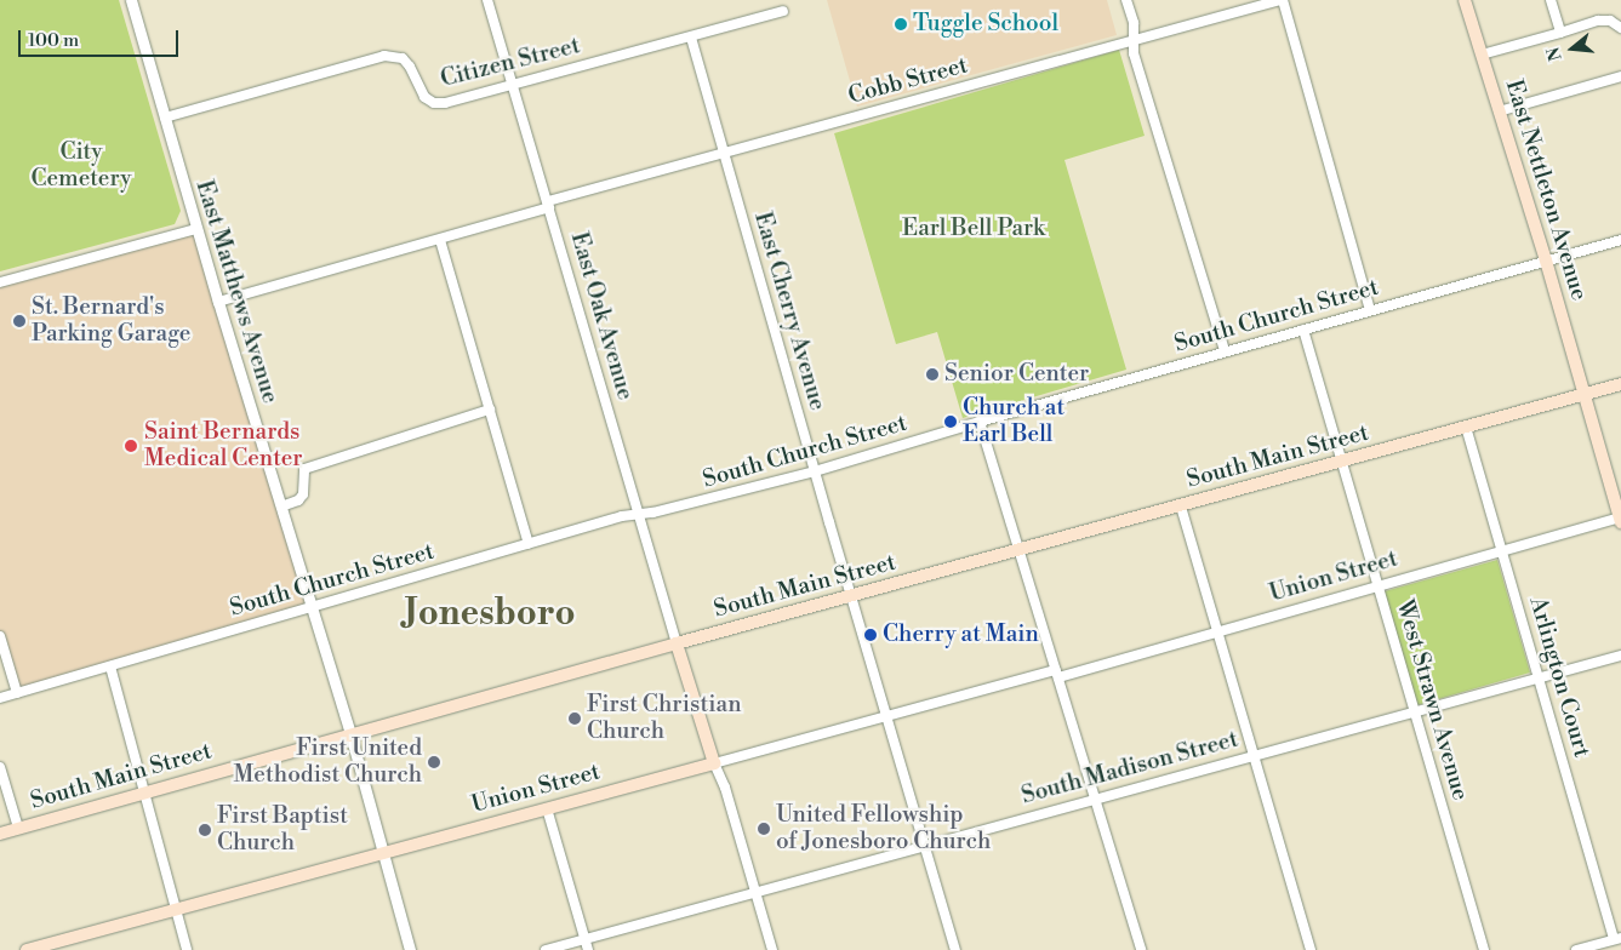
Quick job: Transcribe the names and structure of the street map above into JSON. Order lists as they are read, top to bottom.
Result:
{
  "streets": {
    "main road": ["East Nettleton Avenue", "South Main Street", "Union Street"],
    "street": [
      "Citizen Street",
      "Cobb Street",
      "East Matthews Avenue",
      "East Cherry Avenue",
      "East Oak Avenue",
      "South Church Street",
      "Arlington Court",
      "West Strawn Avenue",
      "South Madison Street"
    ]
  },
  "crossings": [
    ["Citizen Street", "East Matthews Avenue"],
    ["Citizen Street", "East Cherry Avenue"],
    ["Citizen Street", "East Oak Avenue"],
    ["Cobb Street", "East Matthews Avenue"],
    ["Cobb Street", "East Cherry Avenue"],
    ["Cobb Street", "East Oak Avenue"],
    ["East Nettleton Avenue", "South Church Street"],
    ["East Nettleton Avenue", "South Main Street"],
    ["East Nettleton Avenue", "Union Street"],
    ["East Matthews Avenue", "South Church Street"],
    ["East Matthews Avenue", "South Main Street"],
    ["East Matthews Avenue", "Union Street"],
    ["East Cherry Avenue", "South Church Street"],
    ["East Cherry Avenue", "South Main Street"],
    ["East Cherry Avenue", "Union Street"],
    ["East Cherry Avenue", "South Madison Street"],
    ["East Oak Avenue", "South Church Street"],
    ["East Oak Avenue", "South Main Street"],
    ["South Church Street", "West Strawn Avenue"],
    ["South Main Street", "Arlington Court"],
    ["South Main Street", "West Strawn Avenue"],
    ["Union Street", "Arlington Court"],
    ["Union Street", "West Strawn Avenue"],
    ["Arlington Court", "South Madison Street"],
    ["West Strawn Avenue", "South Madison Street"]
  ],
  "districts": ["Jonesboro"],
  "parks": ["City Cemetery", "Earl Bell Park"],
  "places": [
    "Tuggle School",
    "St. Bernard's Parking Garage",
    "Senior Center",
    "Church at Earl Bell",
    "Saint Bernards Medical Center",
    "Cherry at Main",
    "First Christian Church",
    "First United Methodist Church",
    "United Fellowship of Jonesboro Church",
    "First Baptist Church"
  ],
  "scale_bar": "100 m",
  "north": "left"
}
